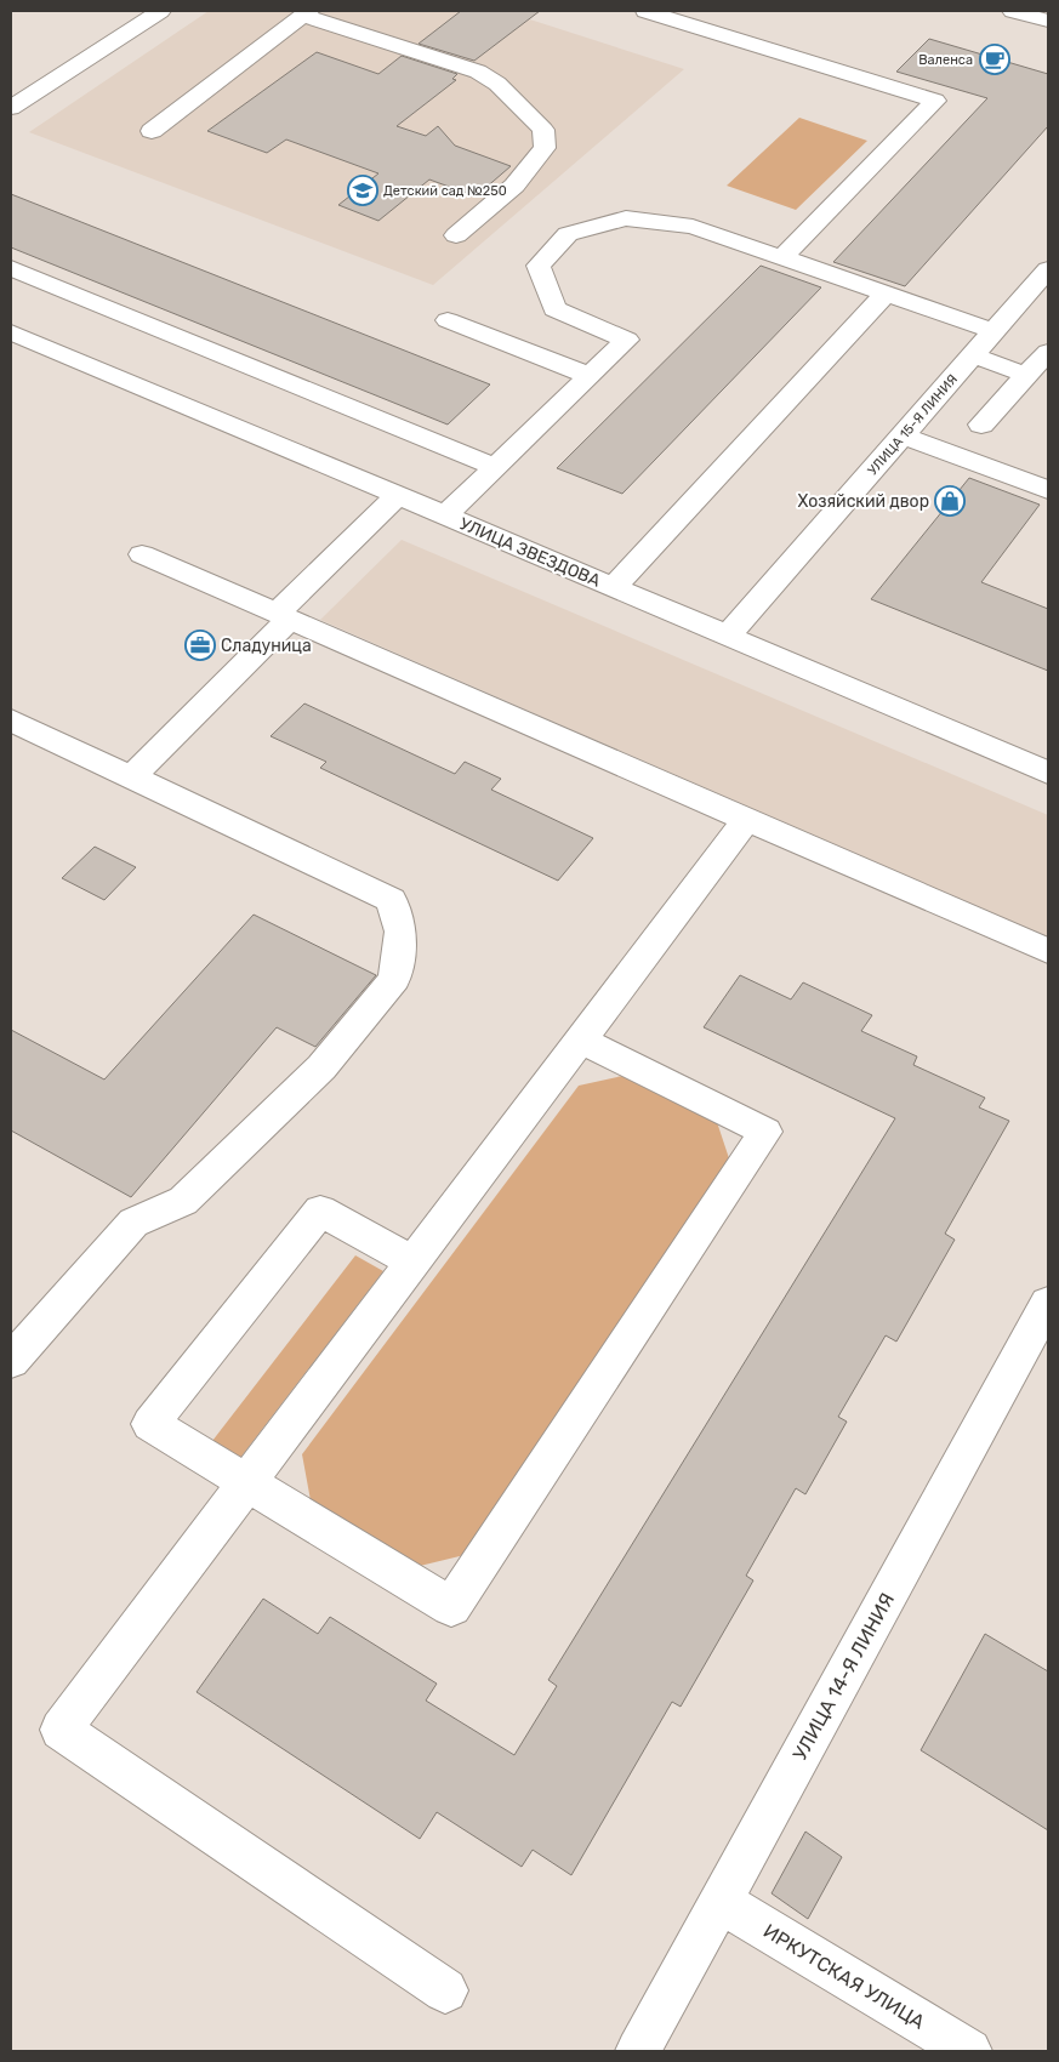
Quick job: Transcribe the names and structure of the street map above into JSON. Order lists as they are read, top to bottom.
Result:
{
  "streets": {
    "street": [
      "УЛИЦА 15-Я ЛИНИЯ",
      "УЛИЦА ЗВЕЗДОВА",
      "УЛИЦА 14-Я ЛИНИЯ",
      "ИРКУТСКАЯ УЛИЦА"
    ]
  },
  "crossings": [
    ["УЛИЦА 15-Я ЛИНИЯ", "УЛИЦА ЗВЕЗДОВА"],
    ["УЛИЦА 14-Я ЛИНИЯ", "ИРКУТСКАЯ УЛИЦА"]
  ],
  "places": {
    "cafe": ["Валенса"],
    "school or university": ["Детский сад №250"],
    "shop": ["Хозяйский двор"],
    "office": ["Сладуница"]
  }
}
